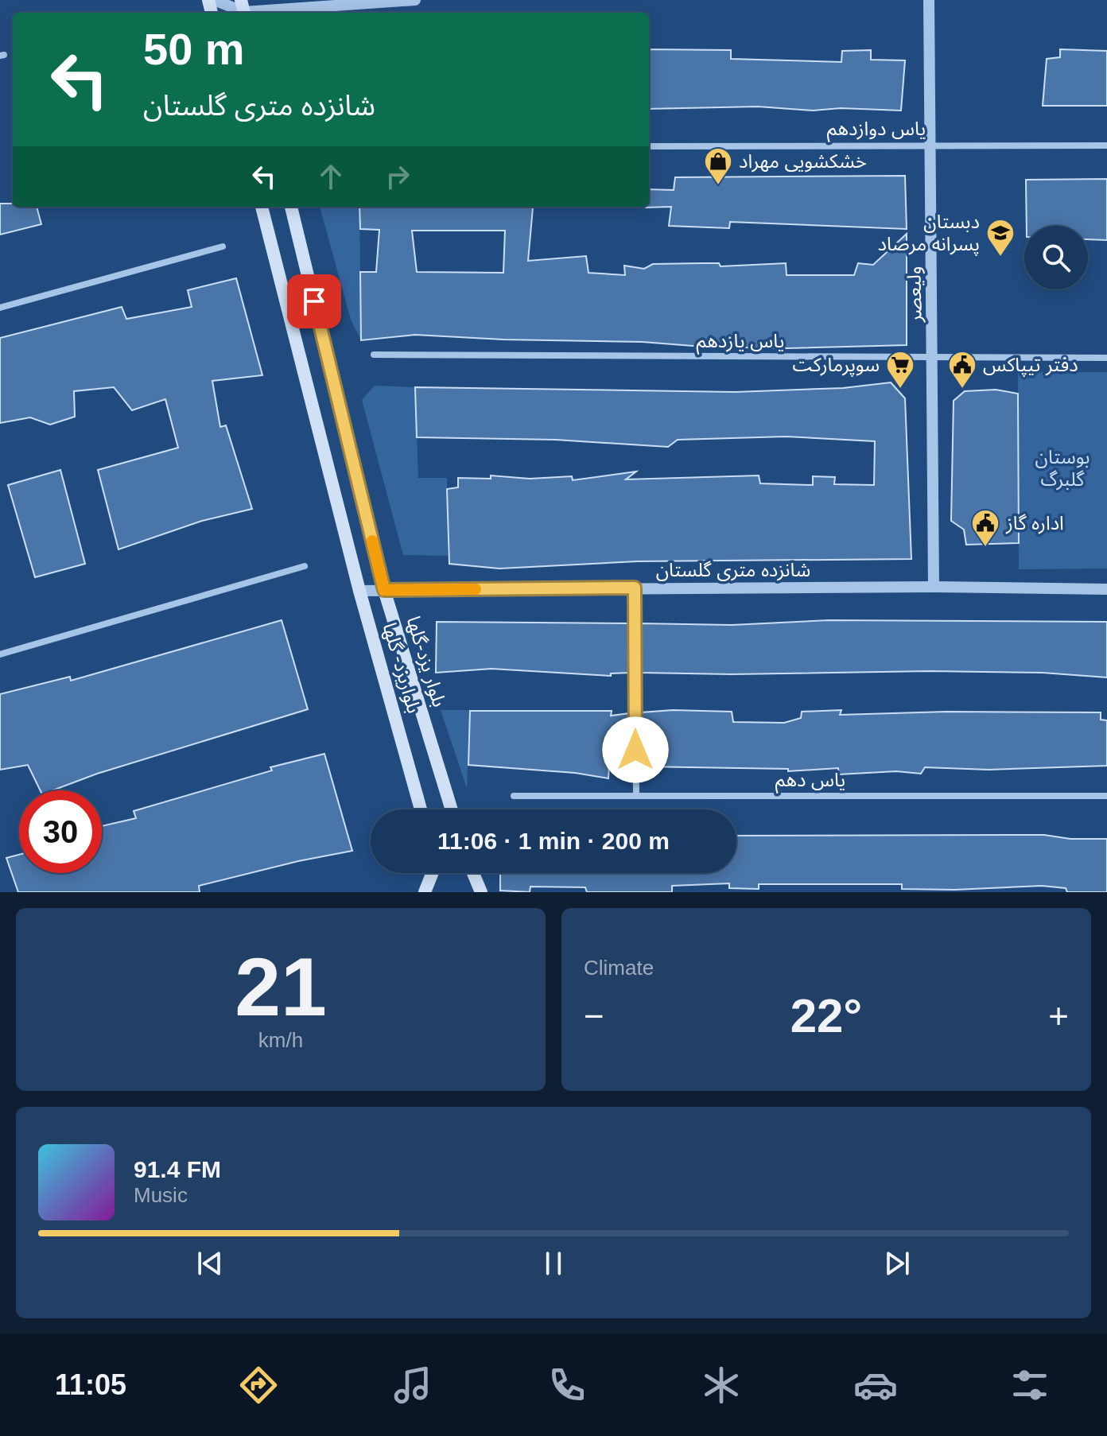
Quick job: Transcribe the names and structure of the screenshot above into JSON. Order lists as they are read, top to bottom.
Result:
{
  "streets": {
    "main road": ["بلوار یزد-گلها", "بلواریزد- گلها"],
    "street": [
      "یاس دوازدهم",
      "ولیعصر",
      "یاس یازدهم",
      "شانزده متری گلستان",
      "یاس دهم"
    ]
  },
  "crossings": [
    ["یاس دوازدهم", "ولیعصر"],
    ["ولیعصر", "یاس یازدهم"],
    ["ولیعصر", "شانزده متری گلستان"],
    ["شانزده متری گلستان", "بلوار یزد-گلها"],
    ["شانزده متری گلستان", "بلواریزد- گلها"]
  ],
  "parks": ["بوستان گلبرگ"],
  "places": {
    "shop": ["خشکشویی مهراد"],
    "school or university": ["دبستان پسرانه مرصاد"],
    "supermarket": ["سوپرمارکت"],
    "public building": ["دفتر تیپاکس", "اداره گاز"]
  },
  "page": {
    "turn": ["50 m", "شانزده متری گلستان"],
    "limit": "30",
    "trip": "11:06 · 1 min · 200 m",
    "tile": [
      ["21", "km/h"],
      "Climate"
    ],
    "heat": ["−", "22°", "+"],
    "song": ["91.4 FM", "Music"],
    "tabs": "11:05"
  }
}
